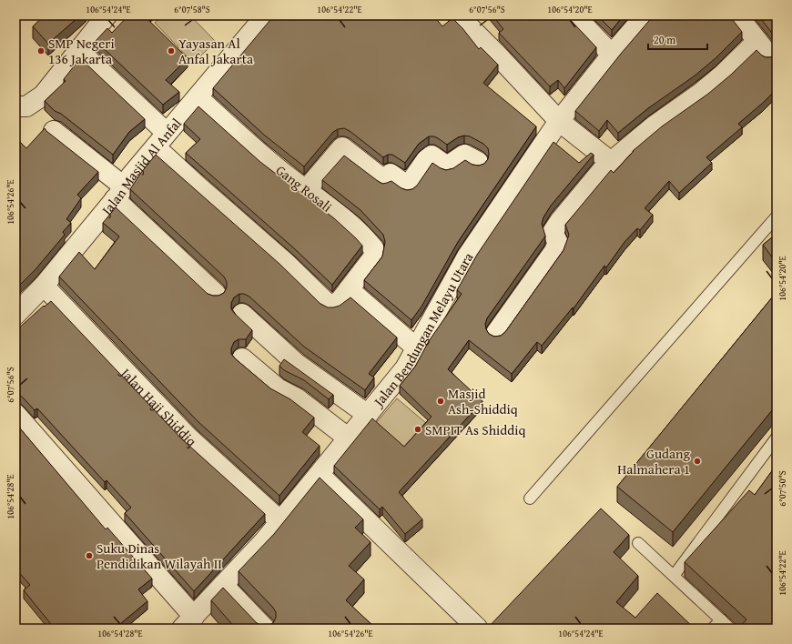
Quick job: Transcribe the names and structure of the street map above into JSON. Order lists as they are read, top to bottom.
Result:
{
  "streets": {
    "street": [
      "Jalan Masjid Al Anfal",
      "Gang Rosali",
      "Jalan Bendungan Melayu Utara",
      "Jalan Haji Shiddiq"
    ]
  },
  "crossings": [
    ["Jalan Masjid Al Anfal", "Gang Rosali"],
    ["Jalan Masjid Al Anfal", "Jalan Haji Shiddiq"],
    ["Jalan Bendungan Melayu Utara", "Jalan Haji Shiddiq"]
  ],
  "places": [
    "SMP Negeri 136 Jakarta",
    "Yayasan Al Anfal Jakarta",
    "Masjid Ash-Shiddiq",
    "SMPIT As Shiddiq",
    "Gudang Halmahera 1",
    "Suku Dinas Pendidikan Wilayah II"
  ],
  "scale_bar": "20 m",
  "coordinates": [
    "106°54'24\"E",
    "6°07'58\"S",
    "106°54'22\"E",
    "6°07'56\"S",
    "106°54'20\"E",
    "106°54'26\"E",
    "6°07'50\"S",
    "106°54'28\"E"
  ]
}
